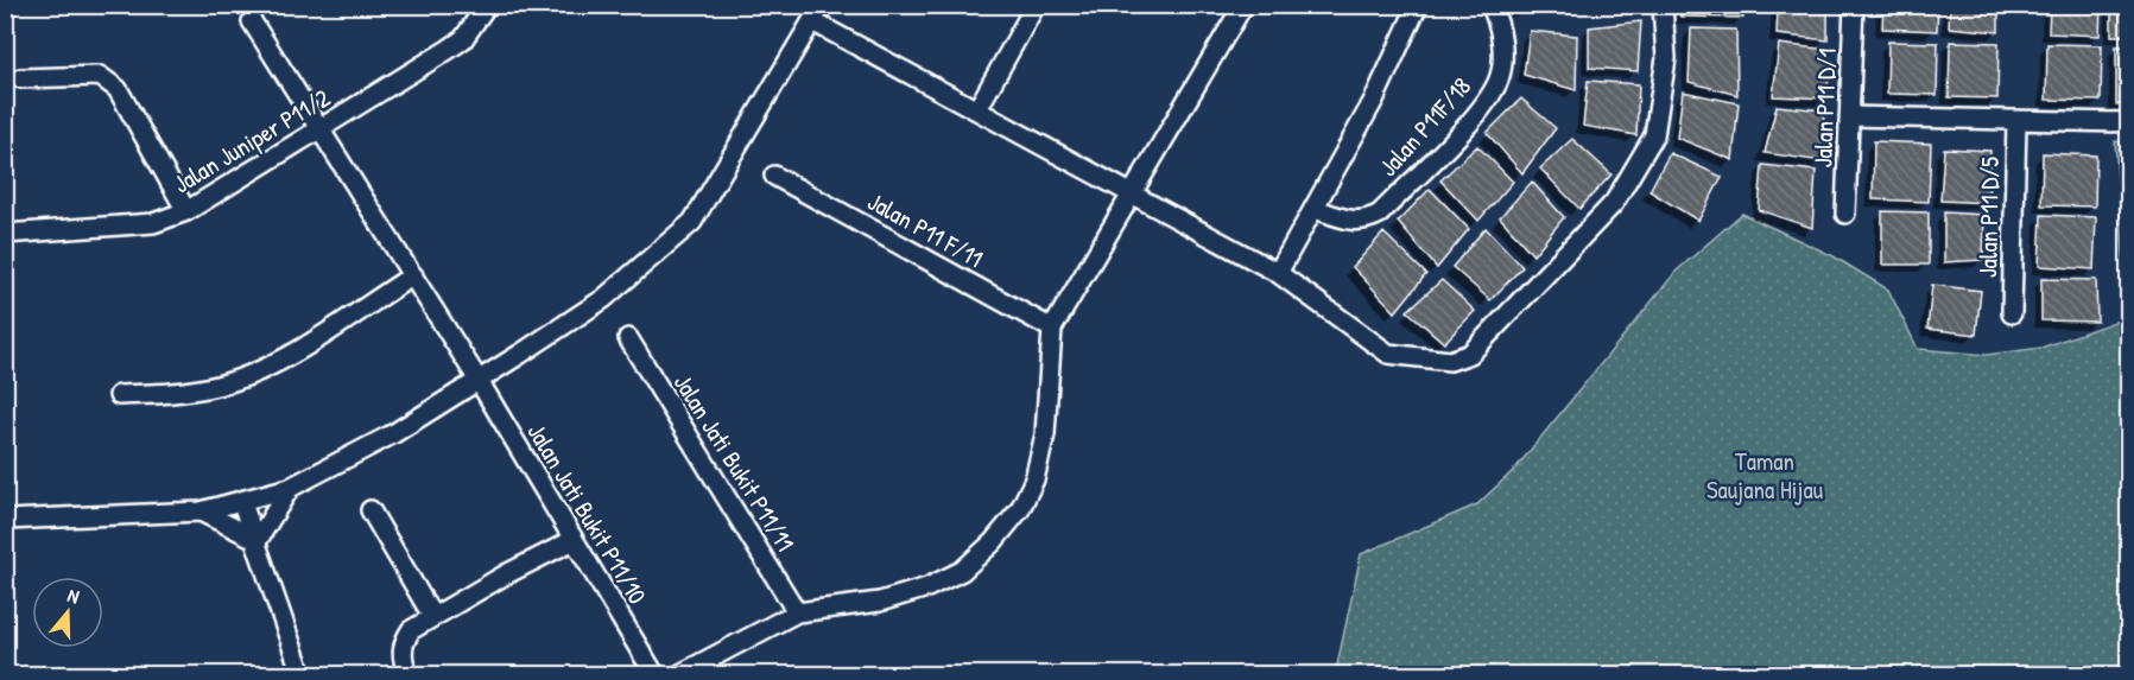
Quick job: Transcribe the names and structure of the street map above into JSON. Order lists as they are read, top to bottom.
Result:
{
  "streets": {
    "street": [
      "Jalan P11 D/1",
      "Jalan P11F/18",
      "Jalan Juniper P11/2",
      "Jalan P11 D/5",
      "Jalan P11 F/11",
      "Jalan Jati Bukit P11/11",
      "Jalan Jati Bukit P11/10"
    ]
  },
  "crossings": [
    ["Jalan Juniper P11/2", "Jalan Jati Bukit P11/10"]
  ],
  "parks": ["Taman Saujana Hijau"],
  "north": "top"
}
